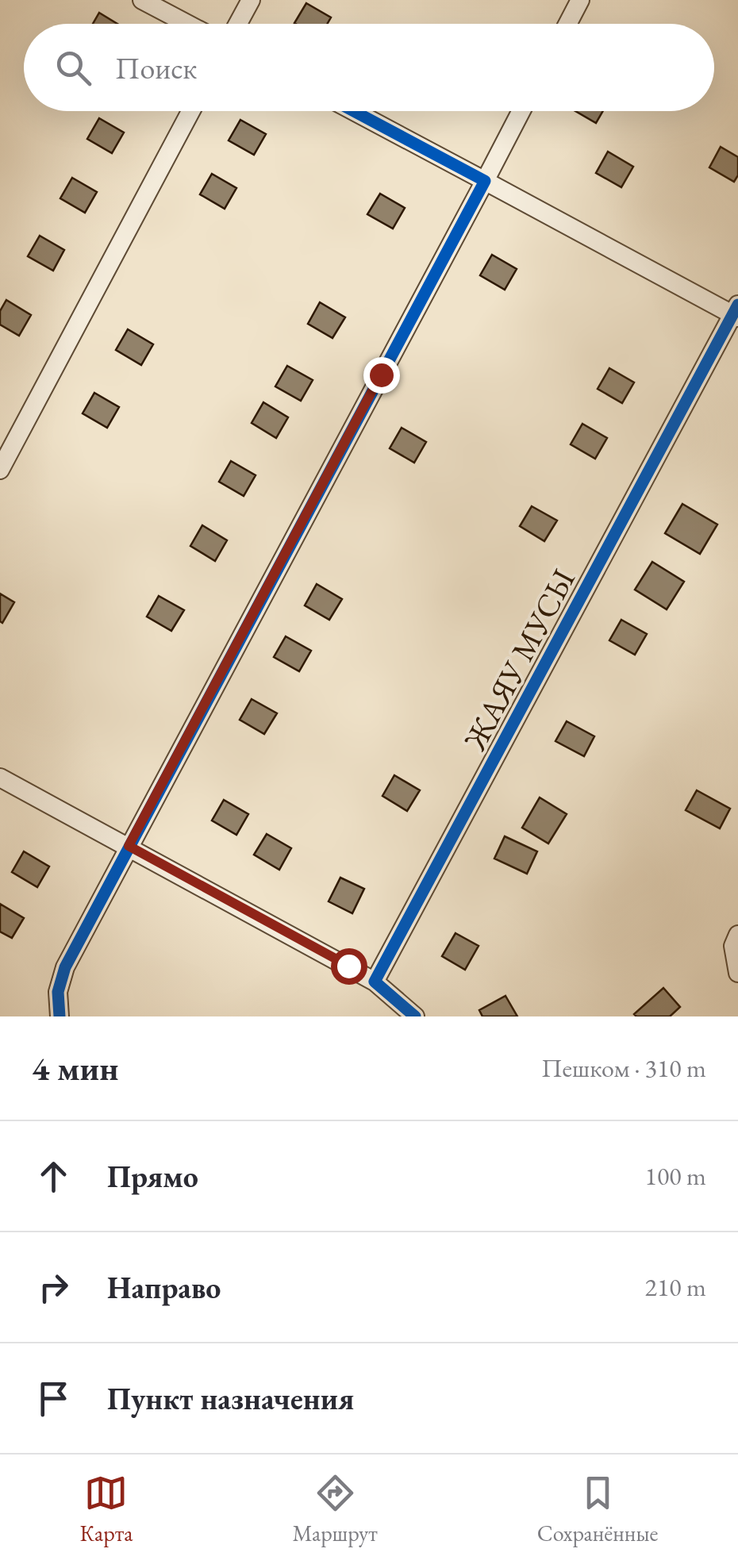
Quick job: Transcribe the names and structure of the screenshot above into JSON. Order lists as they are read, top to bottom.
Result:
{
  "streets": {
    "street": ["ЖАЯУ МУСЫ"]
  },
  "page": {
    "search": "Поиск",
    "heading": ["4 мин", "Пешком · 310 m"],
    "list": [
      ["Прямо", "100 m"],
      ["Направо", "210 m"],
      "Пункт назначения"
    ],
    "nav": ["Карта", "Маршрут", "Сохранённые"]
  }
}
